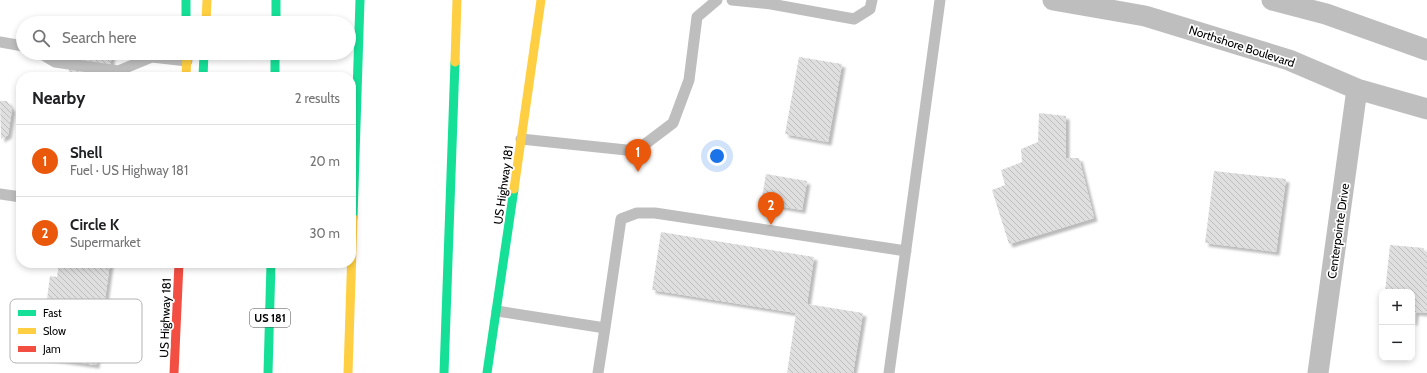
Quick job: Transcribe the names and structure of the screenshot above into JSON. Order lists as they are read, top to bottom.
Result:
{
  "streets": {
    "main road": ["US Highway 181", "US 181"],
    "street": ["Northshore Boulevard", "Centerpointe Drive"]
  },
  "crossings": [
    ["Northshore Boulevard", "Centerpointe Drive"]
  ],
  "legend": ["Fast", "Slow", "Jam"],
  "page": {
    "search": "Search here",
    "heading": ["Nearby", "2 results"],
    "list": [
      {
        "mark": "1",
        "name": "Shell",
        "note": "Fuel · US Highway 181",
        "value": "20 m"
      },
      {
        "mark": "2",
        "name": "Circle K",
        "note": "Supermarket",
        "value": "30 m"
      }
    ],
    "pins": ["1", "2"],
    "map_buttons": ["+", "−"]
  }
}
